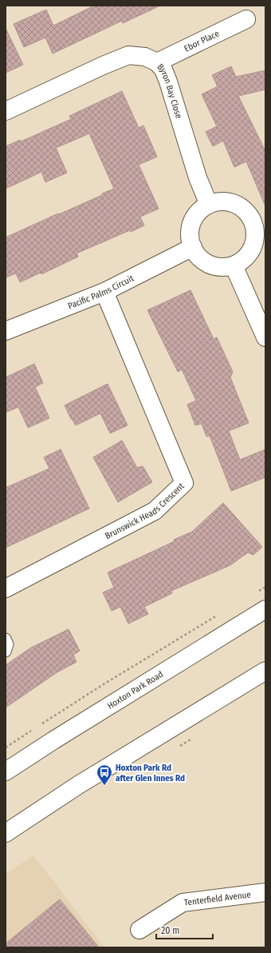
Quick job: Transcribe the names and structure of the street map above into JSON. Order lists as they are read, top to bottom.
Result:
{
  "streets": {
    "street": [
      "Ebor Place",
      "Byron Bay Close",
      "Pacific Palms Circuit",
      "Brunswick Heads Crescent",
      "Hoxton Park Road",
      "Tenterfield Avenue"
    ]
  },
  "crossings": [
    ["Ebor Place", "Byron Bay Close"],
    ["Byron Bay Close", "Pacific Palms Circuit"],
    ["Pacific Palms Circuit", "Brunswick Heads Crescent"]
  ],
  "places": {
    "bus stop": ["Hoxton Park Rd after Glen Innes Rd"]
  },
  "scale_bar": "20 m"
}
